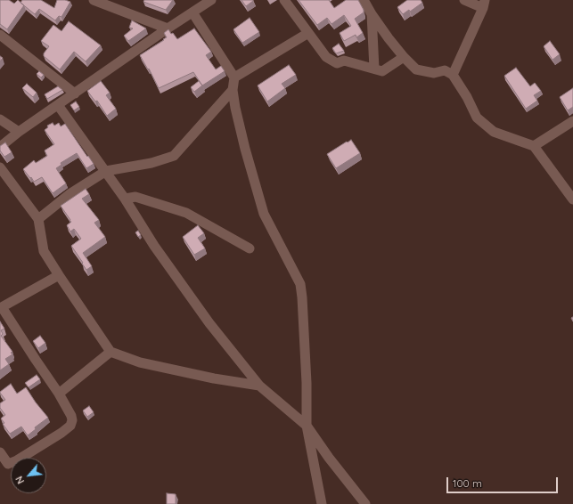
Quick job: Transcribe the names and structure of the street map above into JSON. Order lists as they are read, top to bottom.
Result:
{
  "scale_bar": "100 m",
  "north": "bottom left"
}
